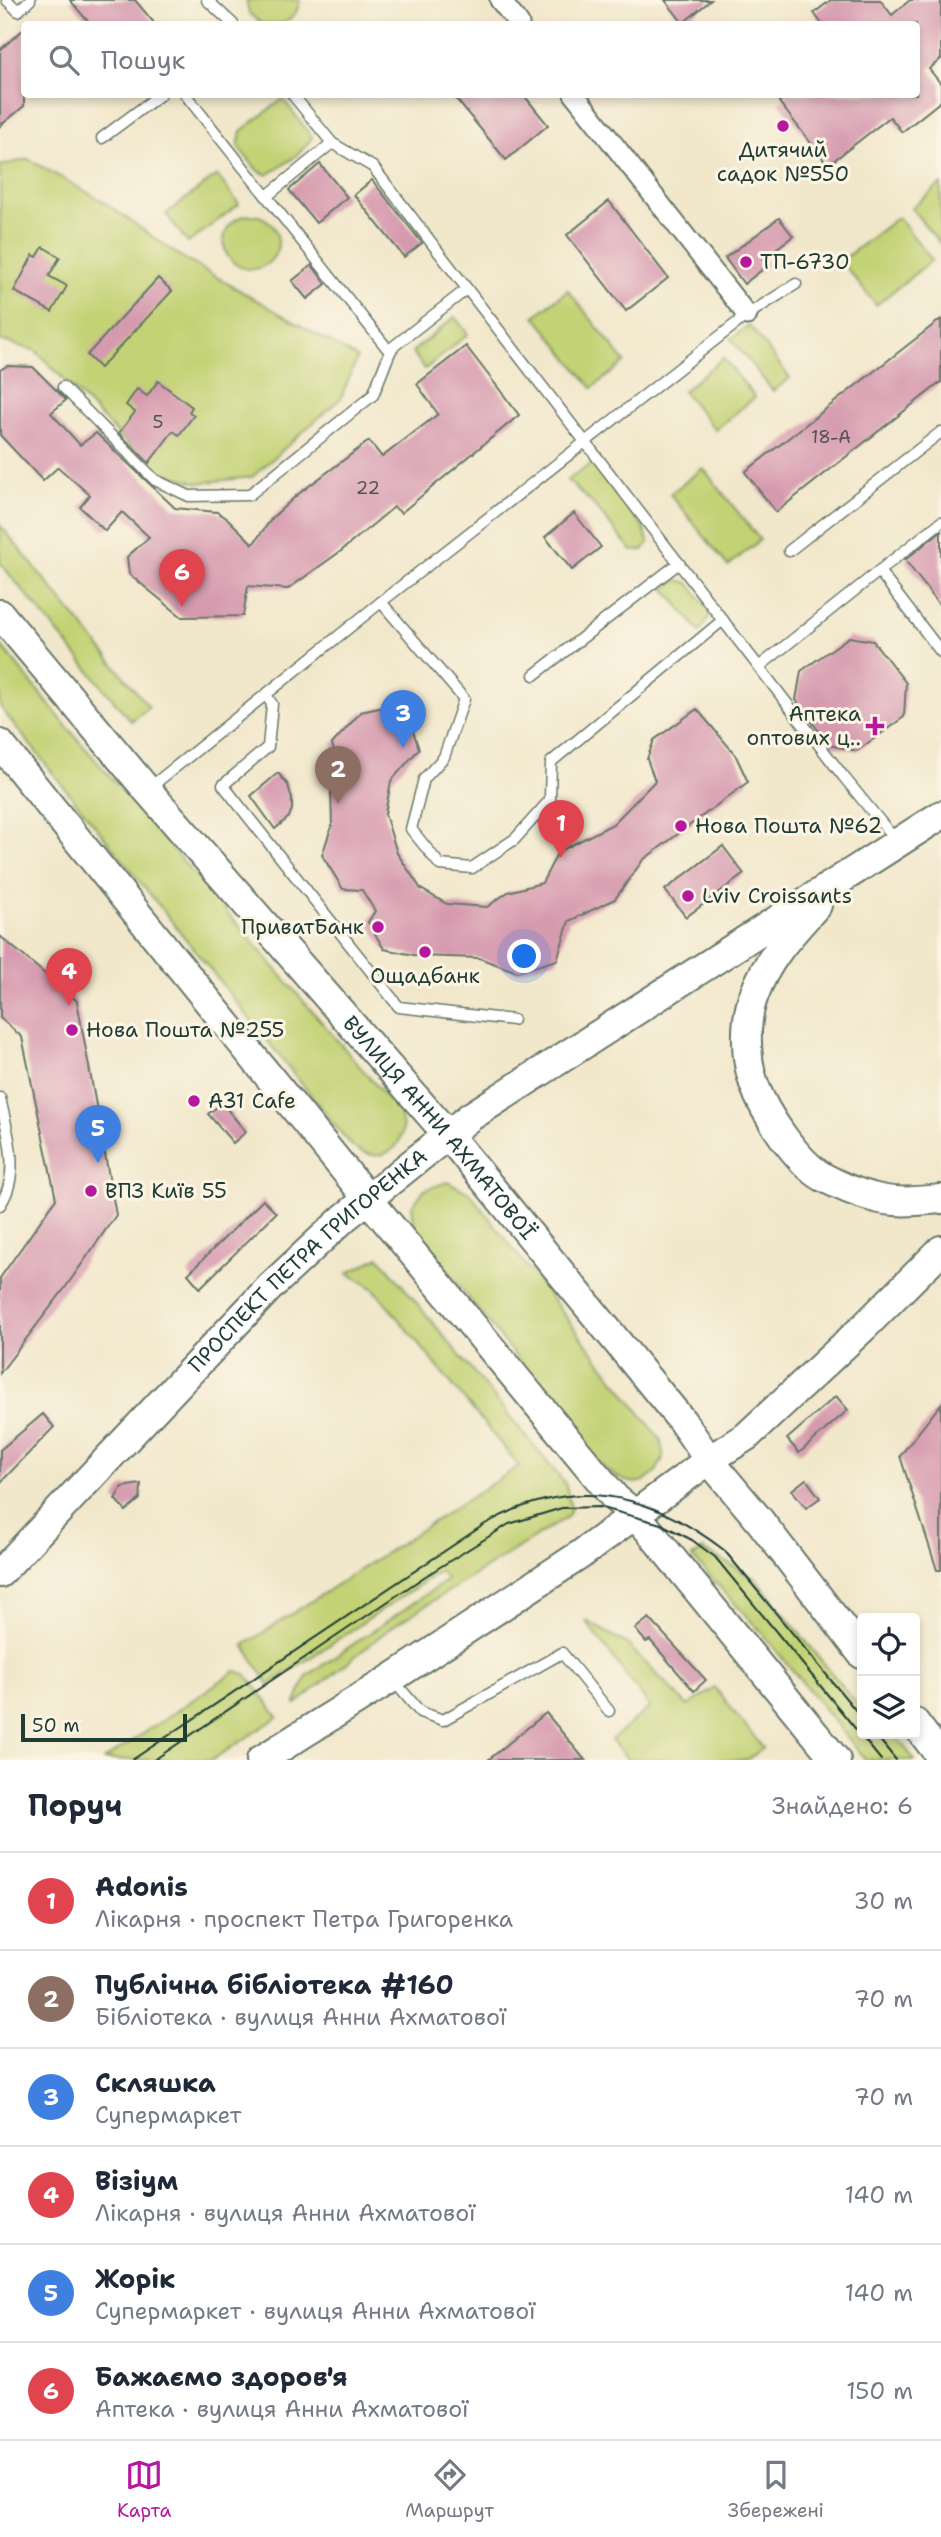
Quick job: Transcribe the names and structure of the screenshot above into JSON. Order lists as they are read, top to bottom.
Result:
{
  "streets": {
    "main road": ["ВУЛИЦЯ АННИ АХМАТОВОЇ", "ПРОСПЕКТ ПЕТРА ГРИГОРЕНКА"]
  },
  "crossings": [
    ["ВУЛИЦЯ АННИ АХМАТОВОЇ", "ПРОСПЕКТ ПЕТРА ГРИГОРЕНКА"]
  ],
  "places": {
    "other": [
      "Дитячий садок №550",
      "ТП-6730",
      "Нова Пошта №62",
      "Lviv Croissants",
      "ПриватБанк",
      "Ощадбанк",
      "Нова Пошта №255",
      "A31 Cafe",
      "ВПЗ Київ 55"
    ],
    "health": ["Аптека оптових ц‥"]
  },
  "house_numbers": ["5", "18-А", "22"],
  "scale_bar": "50 m",
  "page": {
    "search": "Пошук",
    "pins": [
      "6",
      "3",
      "2",
      "1",
      "4",
      "5"
    ],
    "scale": "50 m",
    "heading": ["Поруч", "Знайдено: 6"],
    "list": [
      {
        "mark": "1",
        "name": "Adonis",
        "note": "Лікарня · проспект Петра Григоренка",
        "value": "30 m"
      },
      {
        "mark": "2",
        "name": "Публічна бібліотека #160",
        "note": "Бібліотека · вулиця Анни Ахматової",
        "value": "70 m"
      },
      {
        "mark": "3",
        "name": "Скляшка",
        "note": "Супермаркет",
        "value": "70 m"
      },
      {
        "mark": "4",
        "name": "Візіум",
        "note": "Лікарня · вулиця Анни Ахматової",
        "value": "140 m"
      },
      {
        "mark": "5",
        "name": "Жорік",
        "note": "Супермаркет · вулиця Анни Ахматової",
        "value": "140 m"
      },
      {
        "mark": "6",
        "name": "Бажаємо здоров'я",
        "note": "Аптека · вулиця Анни Ахматової",
        "value": "150 m"
      }
    ],
    "nav": ["Карта", "Маршрут", "Збережені"]
  }
}
